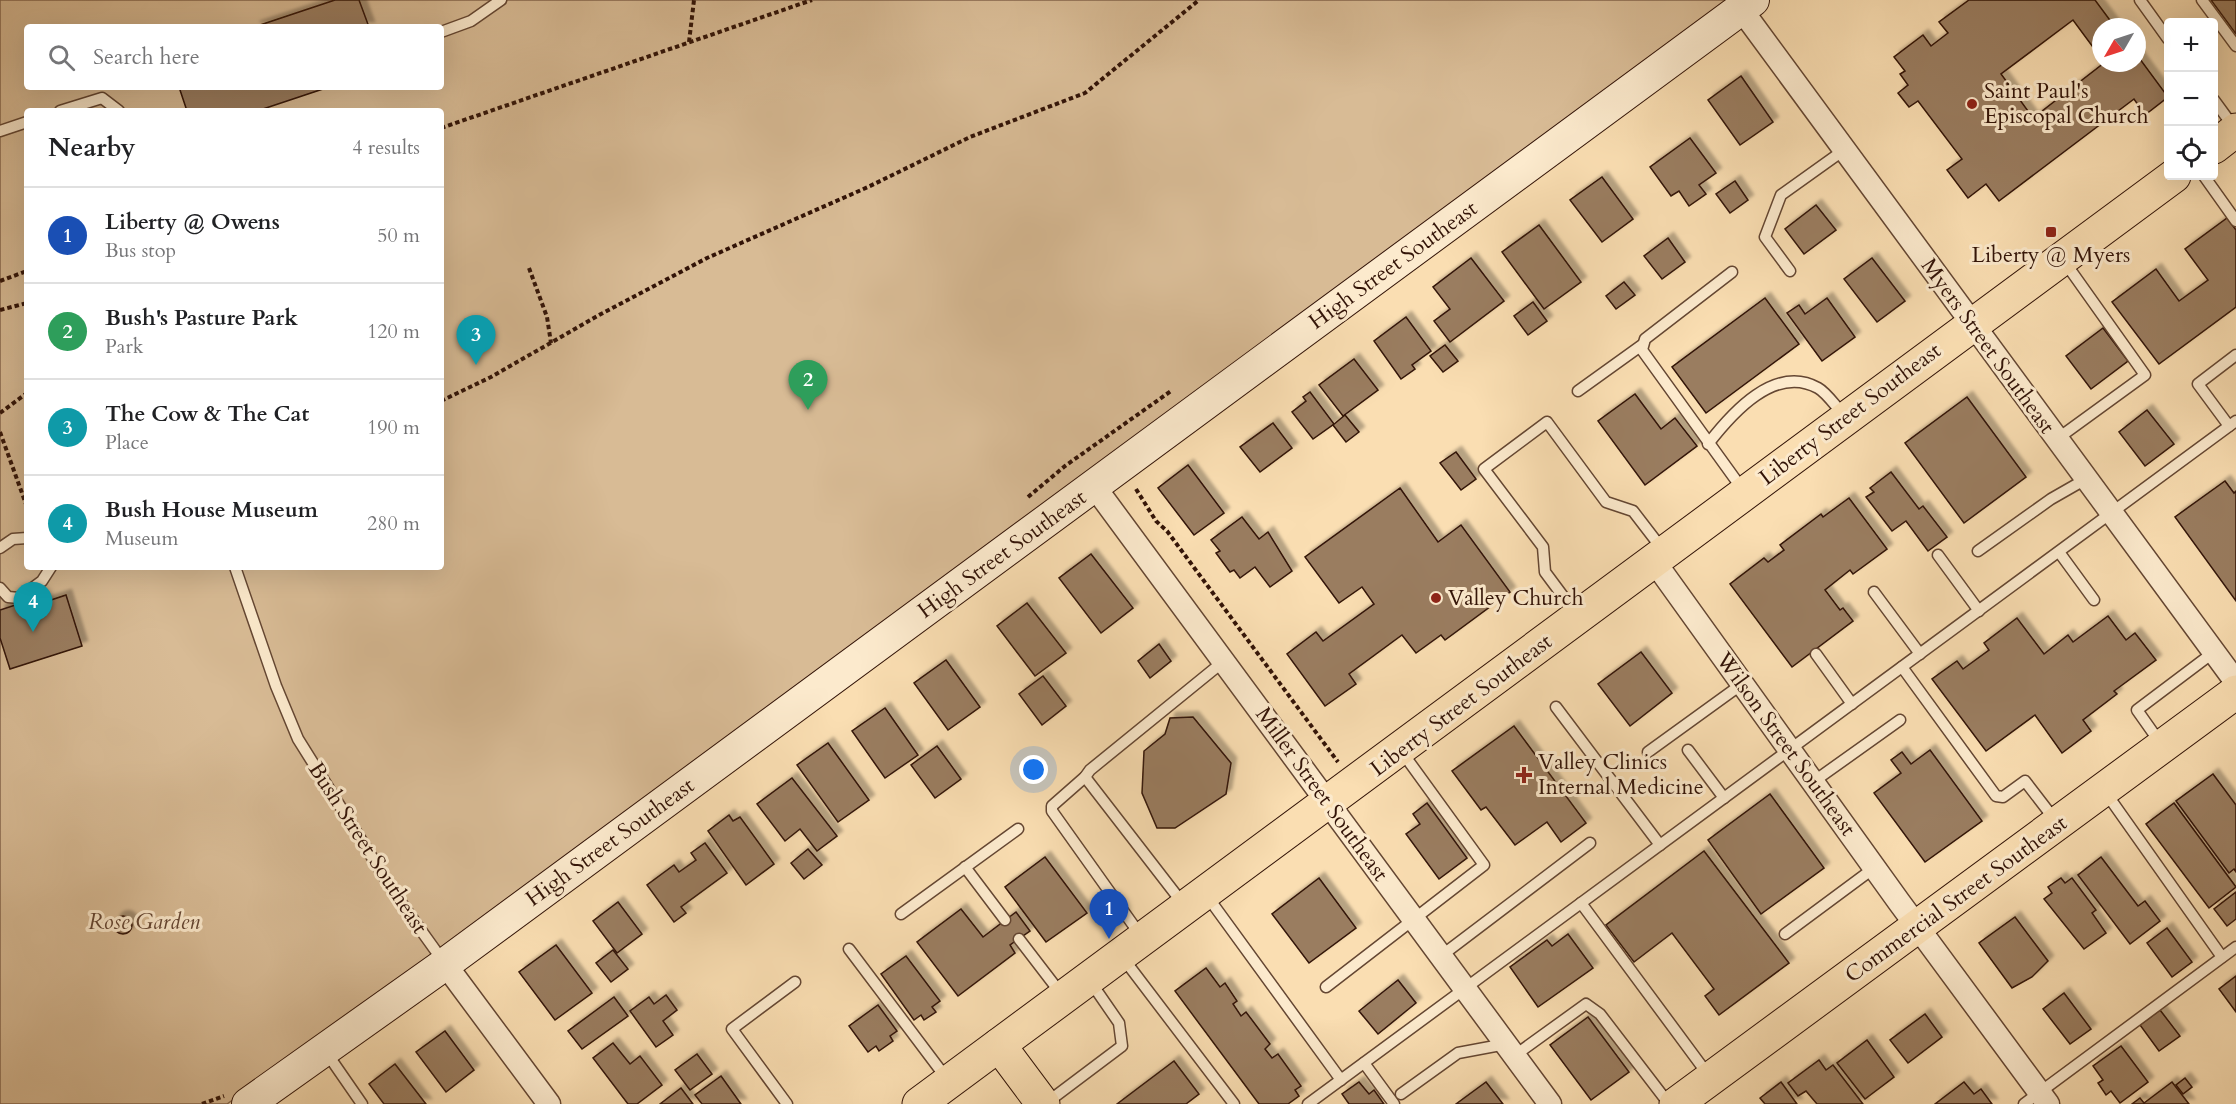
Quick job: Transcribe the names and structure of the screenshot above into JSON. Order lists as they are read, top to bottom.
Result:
{
  "streets": {
    "main road": ["Liberty Street Southeast", "Commercial Street Southeast"],
    "street": [
      "High Street Southeast",
      "Myers Street Southeast",
      "Wilson Street Southeast",
      "Miller Street Southeast",
      "Bush Street Southeast"
    ]
  },
  "crossings": [
    ["High Street Southeast", "Myers Street Southeast"],
    ["High Street Southeast", "Miller Street Southeast"],
    ["High Street Southeast", "Bush Street Southeast"],
    ["Myers Street Southeast", "Liberty Street Southeast"],
    ["Liberty Street Southeast", "Wilson Street Southeast"],
    ["Liberty Street Southeast", "Miller Street Southeast"],
    ["Wilson Street Southeast", "Commercial Street Southeast"]
  ],
  "parks": ["Rose Garden"],
  "places": {
    "other": ["Saint Paul's Episcopal Church", "Valley Church"],
    "transit": ["Liberty @ Myers"],
    "health": ["Valley Clinics Internal Medicine"]
  },
  "north": "bottom left",
  "page": {
    "map_buttons": ["+", "−"],
    "search": "Search here",
    "heading": ["Nearby", "4 results"],
    "list": [
      {
        "mark": "1",
        "name": "Liberty @ Owens",
        "note": "Bus stop",
        "value": "50 m"
      },
      {
        "mark": "2",
        "name": "Bush's Pasture Park",
        "note": "Park",
        "value": "120 m"
      },
      {
        "mark": "3",
        "name": "The Cow & The Cat",
        "note": "Place",
        "value": "190 m"
      },
      {
        "mark": "4",
        "name": "Bush House Museum",
        "note": "Museum",
        "value": "280 m"
      }
    ],
    "pins": [
      "3",
      "2",
      "4",
      "1"
    ]
  }
}
